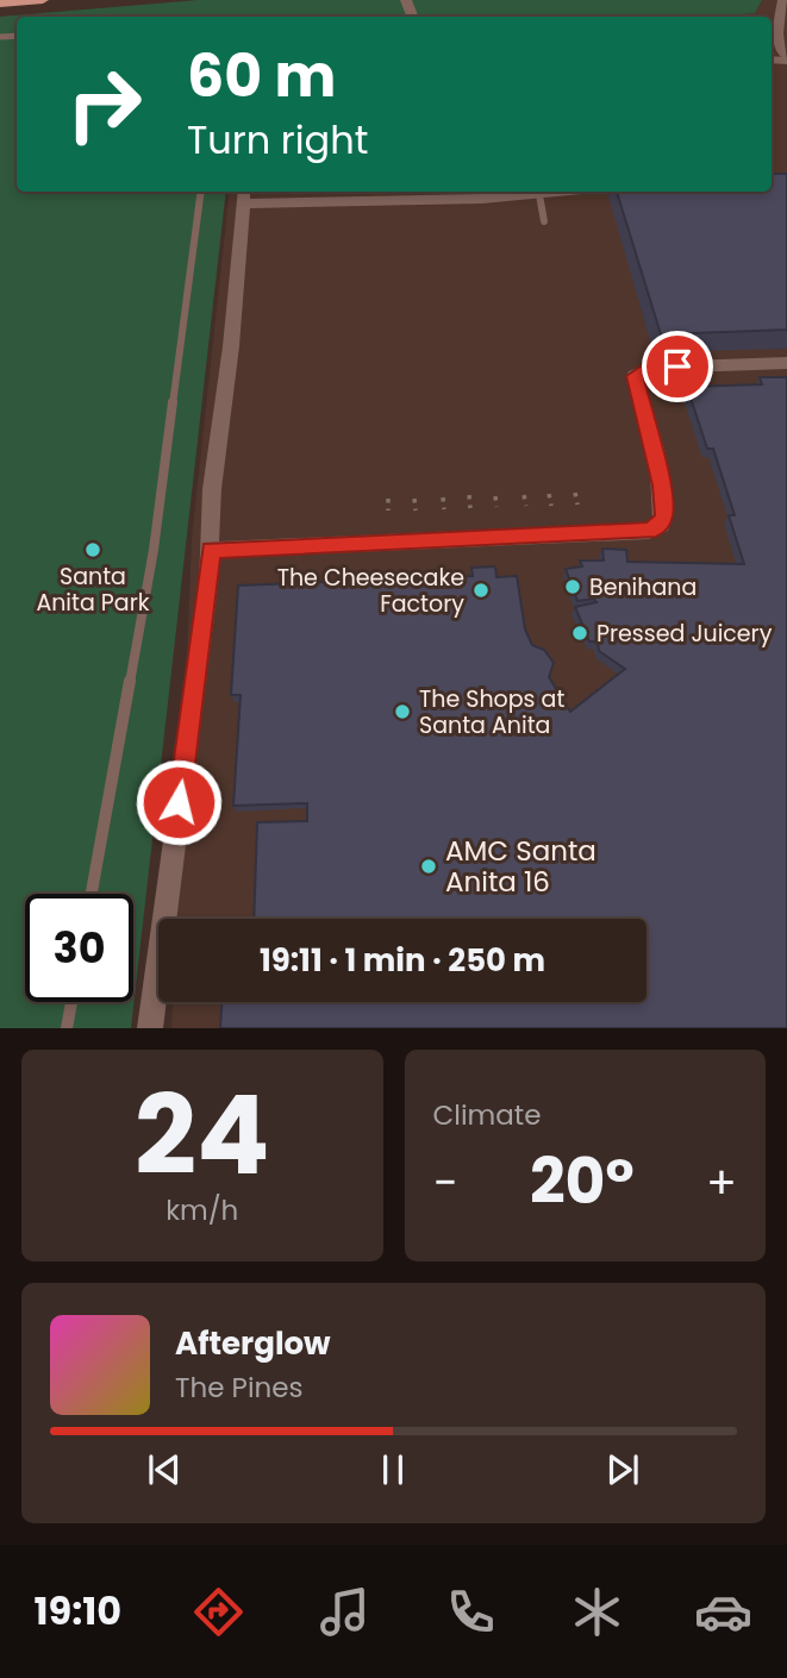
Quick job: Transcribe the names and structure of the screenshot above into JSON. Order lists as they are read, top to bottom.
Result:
{
  "places": [
    "Santa Anita Park",
    "Benihana",
    "The Cheesecake Factory",
    "Pressed Juicery",
    "The Shops at Santa Anita",
    "AMC Santa Anita 16"
  ],
  "page": {
    "turn": ["60 m", "Turn right"],
    "limit": "30",
    "trip": "19:11 · 1 min · 250 m",
    "tile": [
      ["24", "km/h"],
      "Climate"
    ],
    "heat": ["−", "20°", "+"],
    "song": ["Afterglow", "The Pines"],
    "tabs": "19:10"
  }
}
